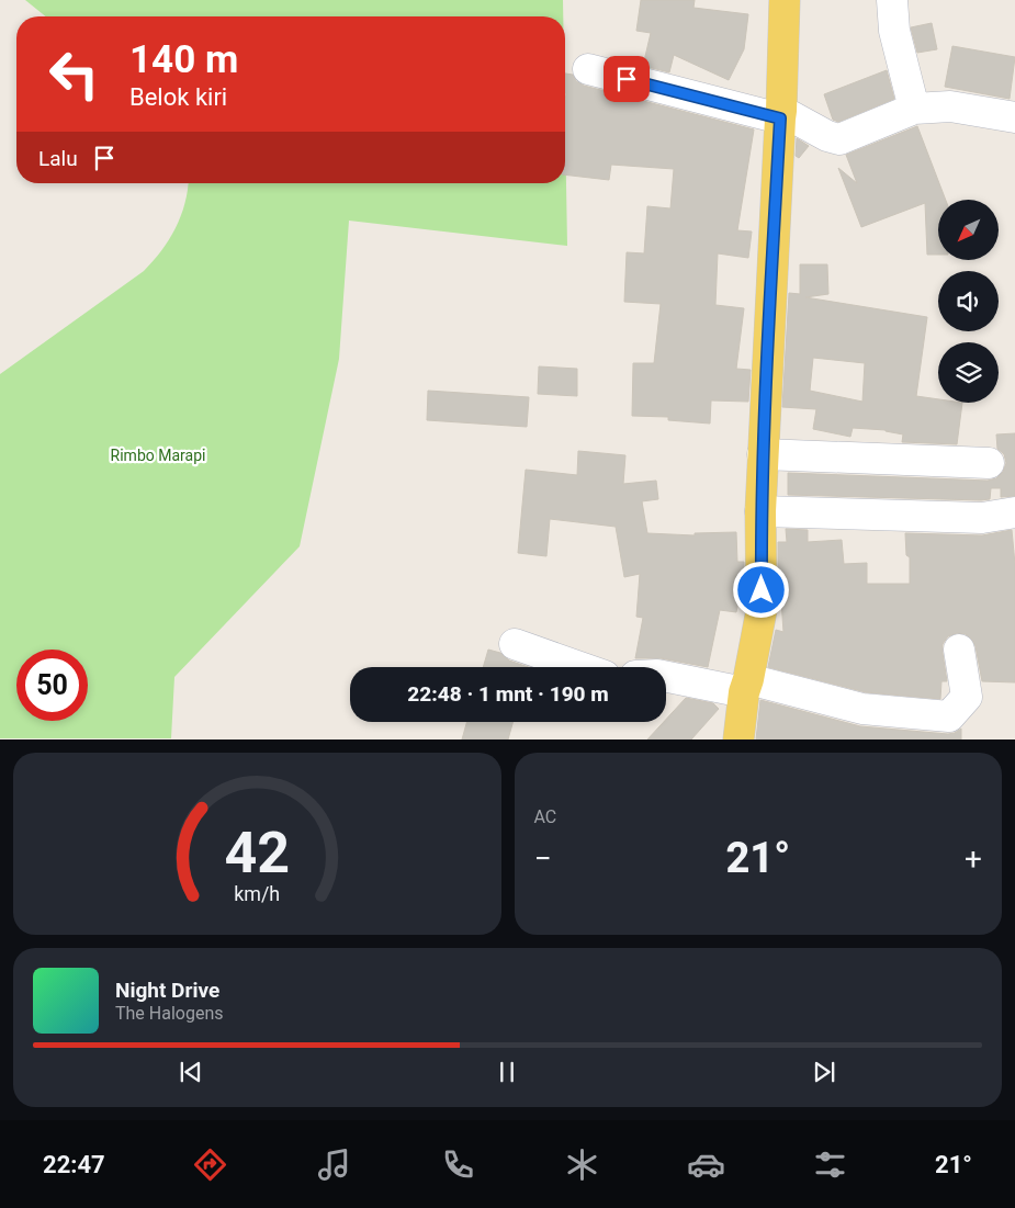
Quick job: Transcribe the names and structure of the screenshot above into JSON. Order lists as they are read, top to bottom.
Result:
{
  "parks": ["Rimbo Marapi"],
  "north": "bottom left",
  "page": {
    "turn": ["140 m", "Belok kiri"],
    "then": "Lalu",
    "limit": "50",
    "trip": "22:48 · 1 mnt · 190 m",
    "tile": "AC",
    "heat": ["−", "21°", "+"],
    "song": ["Night Drive", "The Halogens"],
    "tabs": ["22:47", "21°"],
    "gauge": ["42", "km/h"]
  }
}
